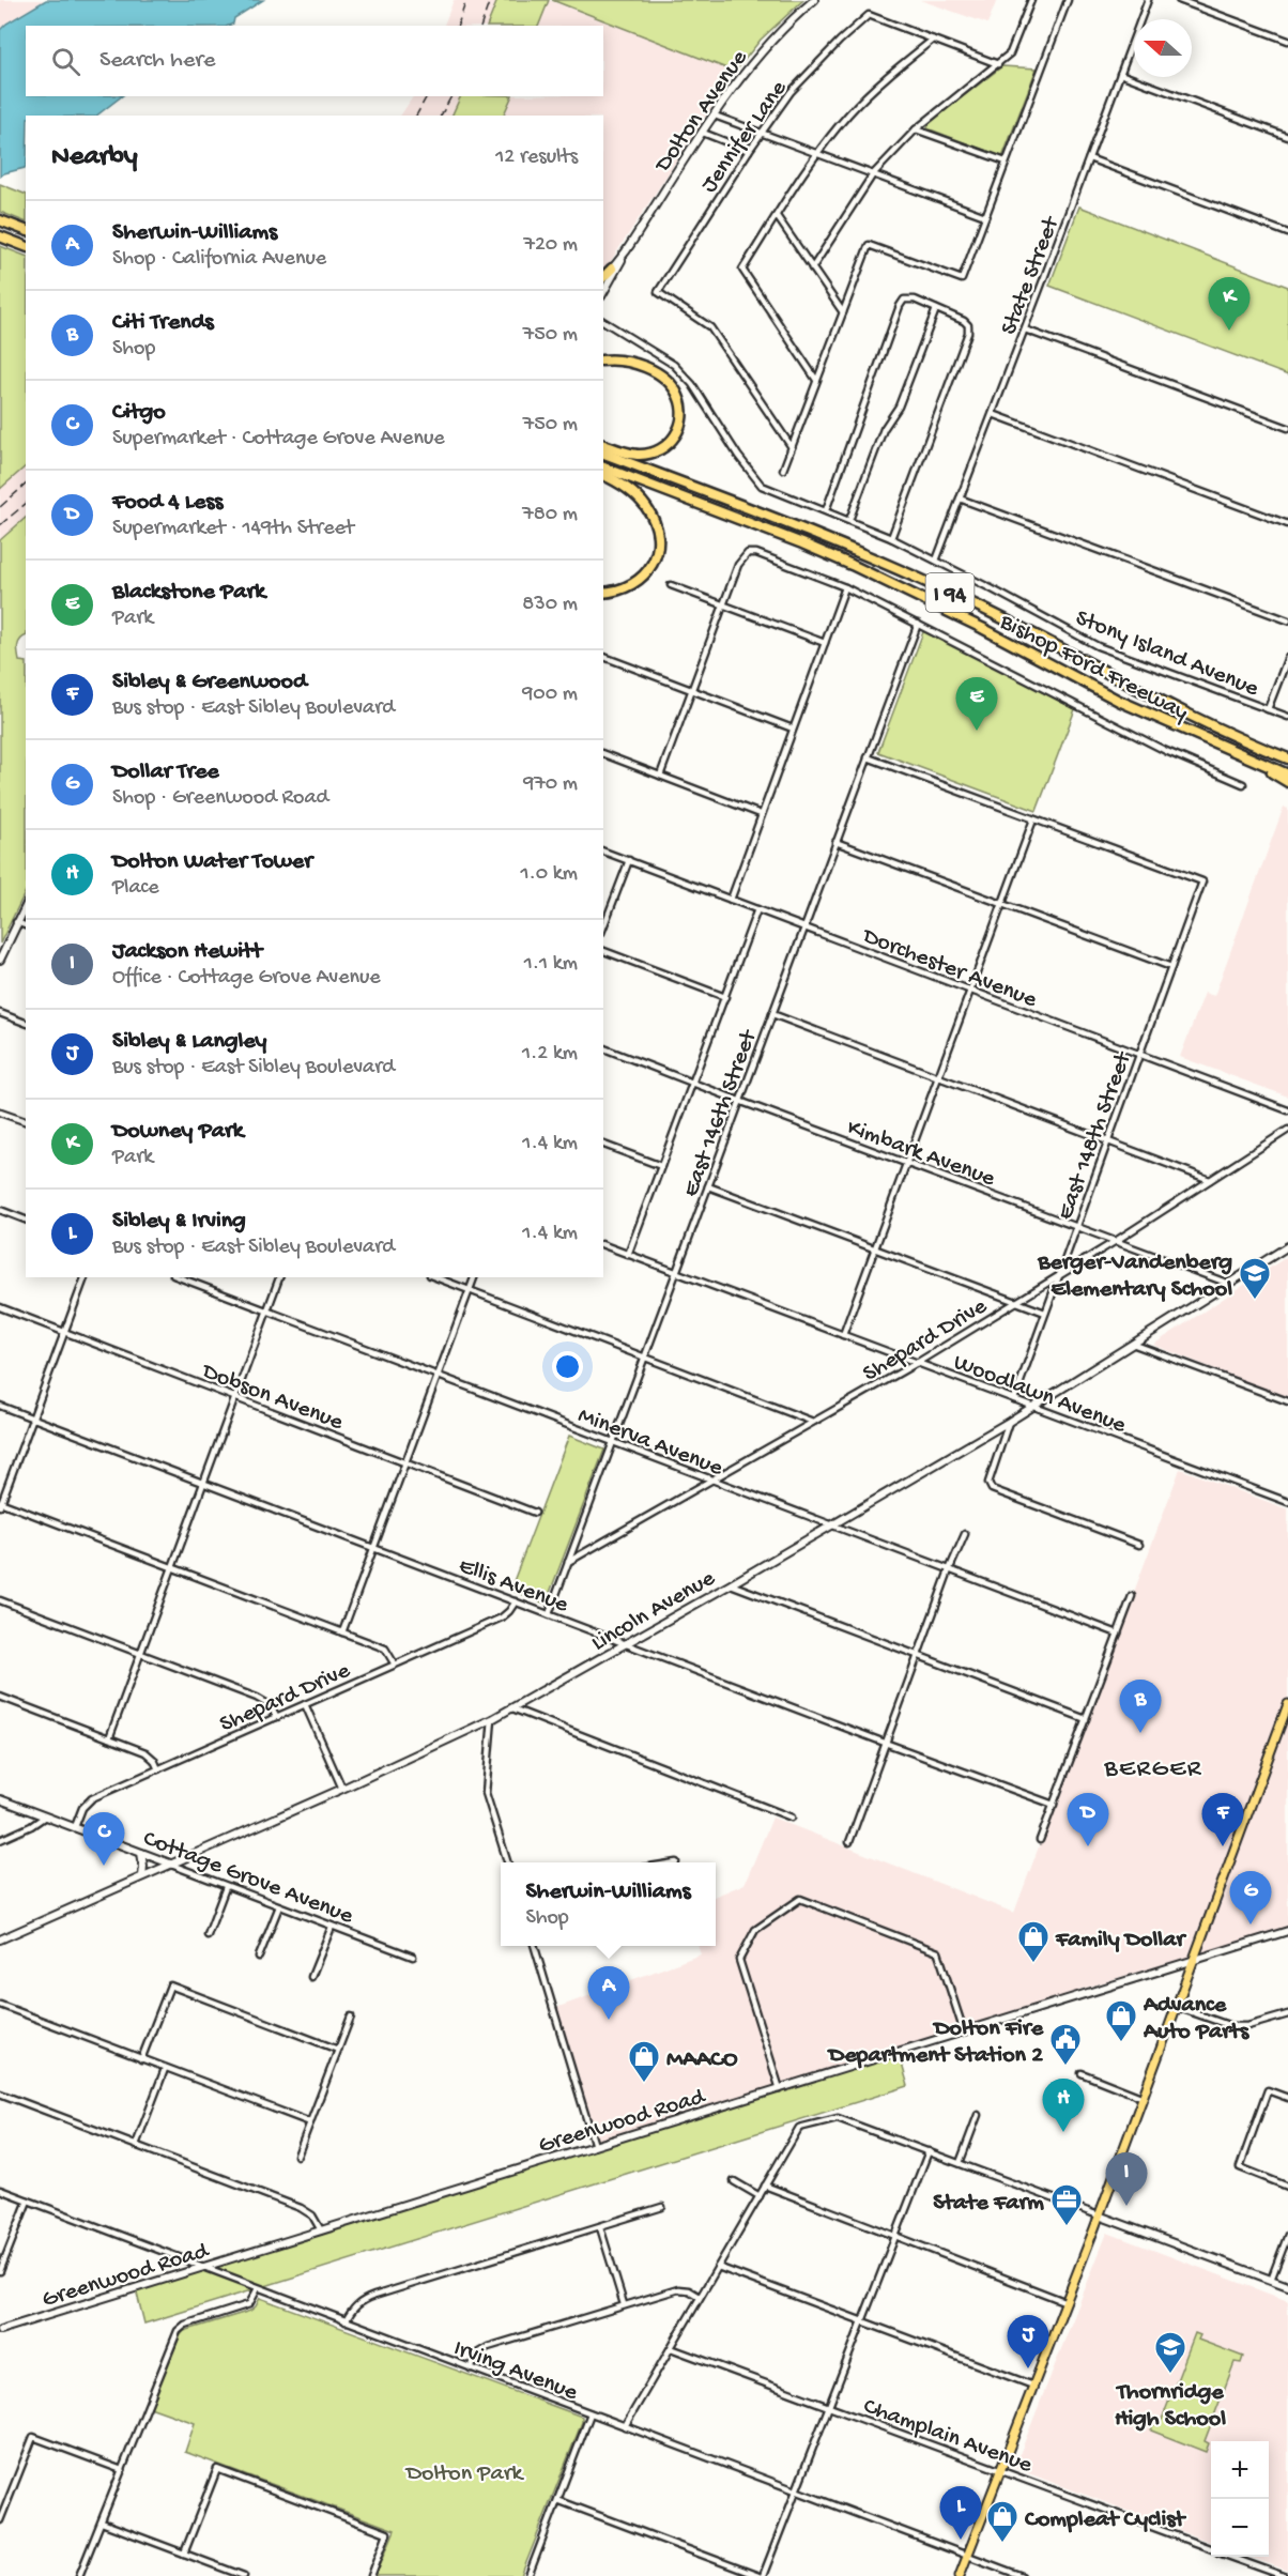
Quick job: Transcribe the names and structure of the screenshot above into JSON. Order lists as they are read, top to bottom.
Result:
{
  "streets": {
    "highway": ["I 94", "Bishop Ford Freeway"],
    "street": [
      "Dolton Avenue",
      "Jennifer Lane",
      "State Street",
      "Stony Island Avenue",
      "Dorchester Avenue",
      "East 146th Street",
      "East 148th Street",
      "Kimbark Avenue",
      "Shepard Drive",
      "Woodlawn Avenue",
      "Dobson Avenue",
      "Minerva Avenue",
      "Ellis Avenue",
      "Lincoln Avenue",
      "Cottage Grove Avenue",
      "Greenwood Road",
      "Irving Avenue",
      "Champlain Avenue"
    ]
  },
  "crossings": [
    ["State Street", "Stony Island Avenue"],
    ["Dorchester Avenue", "East 146th Street"],
    ["Dorchester Avenue", "East 148th Street"],
    ["East 146th Street", "Kimbark Avenue"],
    ["East 146th Street", "Shepard Drive"],
    ["East 146th Street", "Woodlawn Avenue"],
    ["East 146th Street", "Minerva Avenue"],
    ["East 146th Street", "Ellis Avenue"],
    ["East 148th Street", "Kimbark Avenue"],
    ["East 148th Street", "Shepard Drive"],
    ["East 148th Street", "Woodlawn Avenue"],
    ["Kimbark Avenue", "Shepard Drive"],
    ["Kimbark Avenue", "Lincoln Avenue"],
    ["Shepard Drive", "Woodlawn Avenue"],
    ["Shepard Drive", "Minerva Avenue"],
    ["Shepard Drive", "Ellis Avenue"],
    ["Shepard Drive", "Cottage Grove Avenue"],
    ["Woodlawn Avenue", "Lincoln Avenue"],
    ["Minerva Avenue", "Lincoln Avenue"],
    ["Ellis Avenue", "Lincoln Avenue"],
    ["Lincoln Avenue", "Cottage Grove Avenue"],
    ["Greenwood Road", "Irving Avenue"]
  ],
  "districts": ["BERGER"],
  "parks": ["Dolton Park"],
  "places": {
    "school or university": ["Berger-Vandenberg Elementary School", "Thornridge High School"],
    "shop": [
      "Family Dollar",
      "Advance Auto Parts",
      "MAACO",
      "Compleat Cyclist"
    ],
    "public building": ["Dolton Fire Department Station 2"],
    "office": ["State Farm"]
  },
  "north": "left",
  "page": {
    "search": "Search here",
    "heading": ["Nearby", "12 results"],
    "list": [
      {
        "mark": "A",
        "name": "Sherwin-Williams",
        "note": "Shop · California Avenue",
        "value": "720 m"
      },
      {
        "mark": "B",
        "name": "Citi Trends",
        "note": "Shop",
        "value": "750 m"
      },
      {
        "mark": "C",
        "name": "Citgo",
        "note": "Supermarket · Cottage Grove Avenue",
        "value": "750 m"
      },
      {
        "mark": "D",
        "name": "Food 4 Less",
        "note": "Supermarket · 149th Street",
        "value": "780 m"
      },
      {
        "mark": "E",
        "name": "Blackstone Park",
        "note": "Park",
        "value": "830 m"
      },
      {
        "mark": "F",
        "name": "Sibley & Greenwood",
        "note": "Bus stop · East Sibley Boulevard",
        "value": "900 m"
      },
      {
        "mark": "G",
        "name": "Dollar Tree",
        "note": "Shop · Greenwood Road",
        "value": "970 m"
      },
      {
        "mark": "H",
        "name": "Dolton Water Tower",
        "note": "Place",
        "value": "1.0 km"
      },
      {
        "mark": "I",
        "name": "Jackson Hewitt",
        "note": "Office · Cottage Grove Avenue",
        "value": "1.1 km"
      },
      {
        "mark": "J",
        "name": "Sibley & Langley",
        "note": "Bus stop · East Sibley Boulevard",
        "value": "1.2 km"
      },
      {
        "mark": "K",
        "name": "Downey Park",
        "note": "Park",
        "value": "1.4 km"
      },
      {
        "mark": "L",
        "name": "Sibley & Irving",
        "note": "Bus stop · East Sibley Boulevard",
        "value": "1.4 km"
      }
    ],
    "pins": [
      "K",
      "E",
      "B",
      "D",
      "F",
      "C",
      "G",
      "A",
      "H",
      "I",
      "J",
      "L"
    ],
    "popup": ["Sherwin-Williams", "Shop"],
    "map_buttons": ["+", "−"]
  }
}
